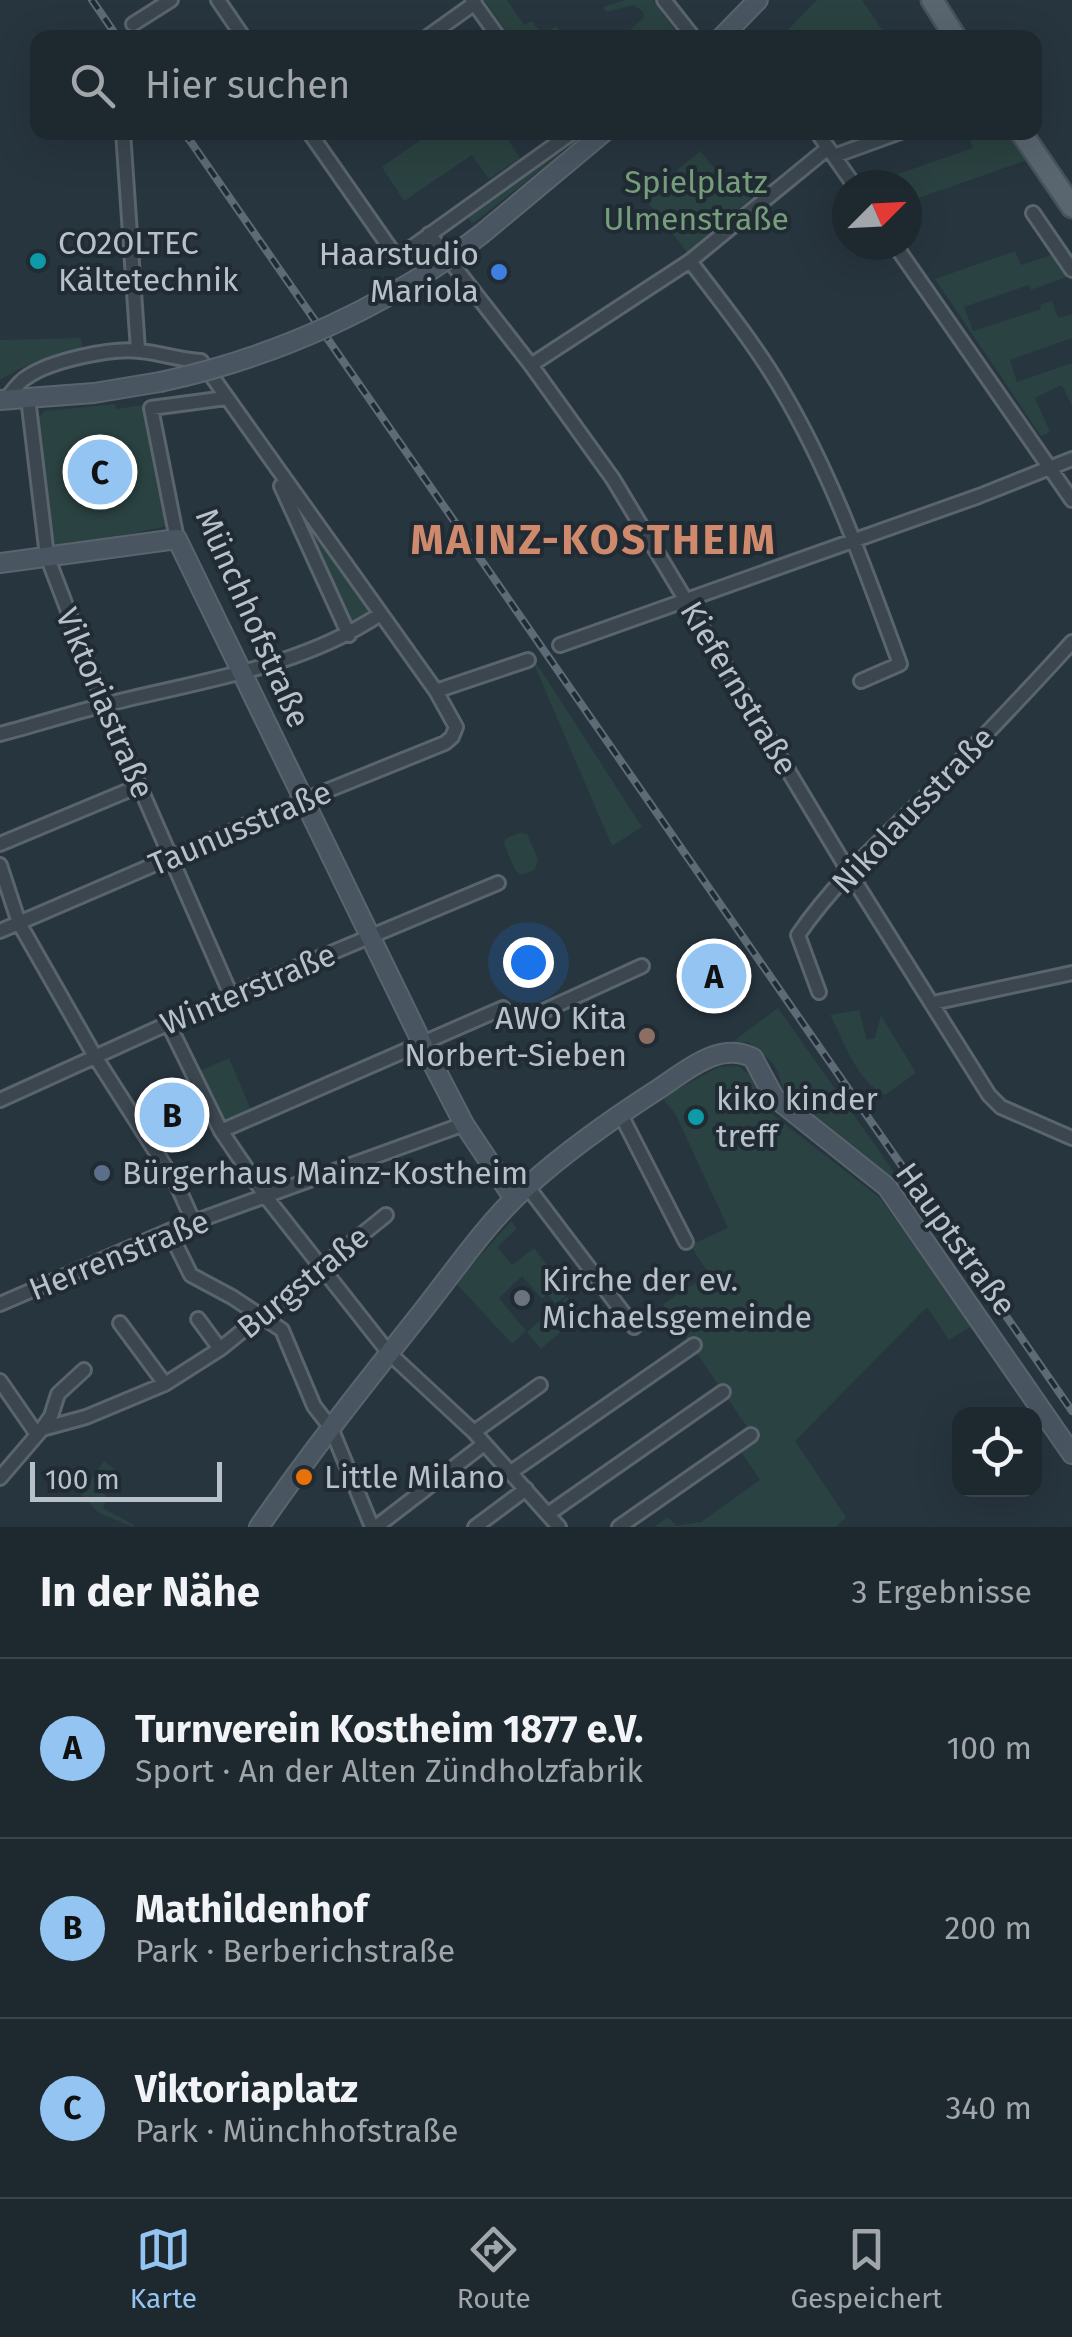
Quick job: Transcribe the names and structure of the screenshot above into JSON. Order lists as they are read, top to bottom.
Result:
{
  "streets": {
    "street": [
      "Münchhofstraße",
      "Kiefernstraße",
      "Viktoriastraße",
      "Nikolausstraße",
      "Taunusstraße",
      "Winterstraße",
      "Hauptstraße",
      "Herrenstraße",
      "Burgstraße"
    ]
  },
  "crossings": [
    ["Münchhofstraße", "Taunusstraße"],
    ["Münchhofstraße", "Winterstraße"],
    ["Münchhofstraße", "Hauptstraße"],
    ["Münchhofstraße", "Herrenstraße"],
    ["Kiefernstraße", "Nikolausstraße"],
    ["Viktoriastraße", "Taunusstraße"],
    ["Viktoriastraße", "Winterstraße"]
  ],
  "districts": ["MAINZ-KOSTHEIM"],
  "parks": ["Spielplatz Ulmenstraße"],
  "places": [
    "CO2OLTEC Kältetechnik",
    "Haarstudio Mariola",
    "AWO Kita Norbert-Sieben",
    "kiko kinder treff",
    "Bürgerhaus Mainz-Kostheim",
    "Kirche der ev. Michaelsgemeinde",
    "Little Milano"
  ],
  "scale_bar": "100 m",
  "north": "top right",
  "page": {
    "search": "Hier suchen",
    "pins": ["C", "A", "B"],
    "scale": "100 m",
    "heading": ["In der Nähe", "3 Ergebnisse"],
    "list": [
      {
        "mark": "A",
        "name": "Turnverein Kostheim 1877 e.V.",
        "note": "Sport · An der Alten Zündholzfabrik",
        "value": "100 m"
      },
      {
        "mark": "B",
        "name": "Mathildenhof",
        "note": "Park · Berberichstraße",
        "value": "200 m"
      },
      {
        "mark": "C",
        "name": "Viktoriaplatz",
        "note": "Park · Münchhofstraße",
        "value": "340 m"
      }
    ],
    "nav": ["Karte", "Route", "Gespeichert"]
  }
}
